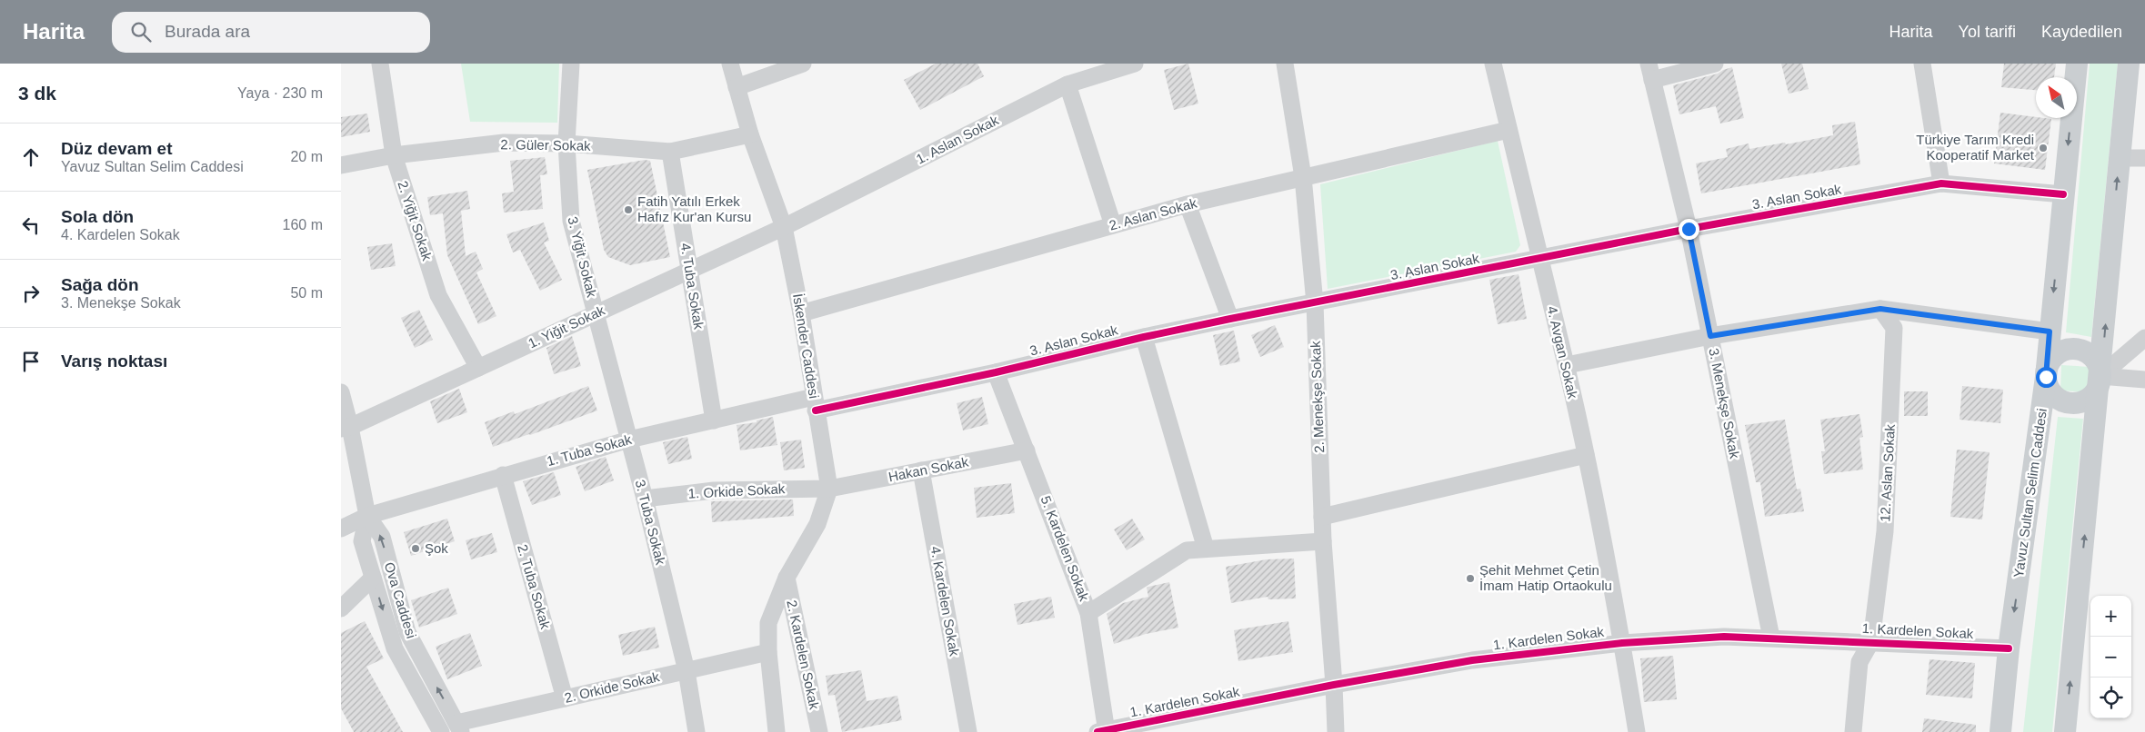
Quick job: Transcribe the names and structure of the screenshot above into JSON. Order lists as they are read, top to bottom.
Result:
{
  "streets": {
    "main road": ["Yavuz Sultan Selim Caddesi"],
    "street": [
      "1. Aslan Sokak",
      "2. Güler Sokak",
      "3. Aslan Sokak",
      "2. Aslan Sokak",
      "2. Yiğit Sokak",
      "3. Yiğit Sokak",
      "4. Tuba Sokak",
      "1. Yiğit Sokak",
      "İskender Caddesi",
      "4. Avgan Sokak",
      "2. Menekşe Sokak",
      "3. Menekşe Sokak",
      "1. Tuba Sokak",
      "Hakan Sokak",
      "12. Aslan Sokak",
      "1. Orkide Sokak",
      "3. Tuba Sokak",
      "5. Kardelen Sokak",
      "2. Tuba Sokak",
      "Ova Caddesi",
      "4. Kardelen Sokak",
      "1. Kardelen Sokak",
      "2. Kardelen Sokak",
      "2. Orkide Sokak"
    ]
  },
  "crossings": [
    ["1. Aslan Sokak", "1. Yiğit Sokak"],
    ["1. Aslan Sokak", "İskender Caddesi"],
    ["2. Güler Sokak", "2. Yiğit Sokak"],
    ["2. Güler Sokak", "3. Yiğit Sokak"],
    ["2. Güler Sokak", "4. Tuba Sokak"],
    ["2. Güler Sokak", "İskender Caddesi"],
    ["3. Aslan Sokak", "İskender Caddesi"],
    ["3. Aslan Sokak", "4. Avgan Sokak"],
    ["3. Aslan Sokak", "2. Menekşe Sokak"],
    ["3. Aslan Sokak", "3. Menekşe Sokak"],
    ["3. Aslan Sokak", "1. Tuba Sokak"],
    ["3. Aslan Sokak", "Yavuz Sultan Selim Caddesi"],
    ["3. Aslan Sokak", "5. Kardelen Sokak"],
    ["2. Aslan Sokak", "İskender Caddesi"],
    ["2. Aslan Sokak", "4. Avgan Sokak"],
    ["2. Aslan Sokak", "2. Menekşe Sokak"],
    ["2. Yiğit Sokak", "1. Yiğit Sokak"],
    ["3. Yiğit Sokak", "1. Yiğit Sokak"],
    ["3. Yiğit Sokak", "3. Tuba Sokak"],
    ["4. Tuba Sokak", "1. Yiğit Sokak"],
    ["4. Tuba Sokak", "1. Tuba Sokak"],
    ["1. Yiğit Sokak", "İskender Caddesi"],
    ["1. Yiğit Sokak", "3. Tuba Sokak"],
    ["1. Yiğit Sokak", "Ova Caddesi"],
    ["İskender Caddesi", "1. Tuba Sokak"],
    ["İskender Caddesi", "Hakan Sokak"],
    ["İskender Caddesi", "1. Orkide Sokak"],
    ["İskender Caddesi", "2. Kardelen Sokak"],
    ["İskender Caddesi", "2. Orkide Sokak"],
    ["4. Avgan Sokak", "1. Kardelen Sokak"],
    ["2. Menekşe Sokak", "1. Kardelen Sokak"],
    ["3. Menekşe Sokak", "1. Kardelen Sokak"],
    ["1. Tuba Sokak", "3. Tuba Sokak"],
    ["1. Tuba Sokak", "2. Tuba Sokak"],
    ["1. Tuba Sokak", "Ova Caddesi"],
    ["Hakan Sokak", "1. Orkide Sokak"],
    ["Hakan Sokak", "5. Kardelen Sokak"],
    ["Hakan Sokak", "4. Kardelen Sokak"],
    ["12. Aslan Sokak", "1. Kardelen Sokak"],
    ["1. Orkide Sokak", "3. Tuba Sokak"],
    ["Yavuz Sultan Selim Caddesi", "1. Kardelen Sokak"],
    ["3. Tuba Sokak", "2. Orkide Sokak"],
    ["5. Kardelen Sokak", "1. Kardelen Sokak"],
    ["2. Tuba Sokak", "2. Orkide Sokak"],
    ["Ova Caddesi", "2. Orkide Sokak"]
  ],
  "places": [
    "Türkiye Tarım Kredi Kooperatif Market",
    "Fatih Yatılı Erkek Hafız Kur'an Kursu",
    "Şok",
    "Şehit Mehmet Çetin İmam Hatip Ortaokulu"
  ],
  "north": "top left",
  "page": {
    "header": "Harita",
    "search": "Burada ara",
    "nav": ["Harita", "Yol tarifi", "Kaydedilen"],
    "heading": ["3 dk", "Yaya · 230 m"],
    "list": [
      ["Düz devam et", "Yavuz Sultan Selim Caddesi", "20 m"],
      ["Sola dön", "4. Kardelen Sokak", "160 m"],
      ["Sağa dön", "3. Menekşe Sokak", "50 m"],
      "Varış noktası"
    ],
    "map_buttons": ["+", "−"]
  }
}
